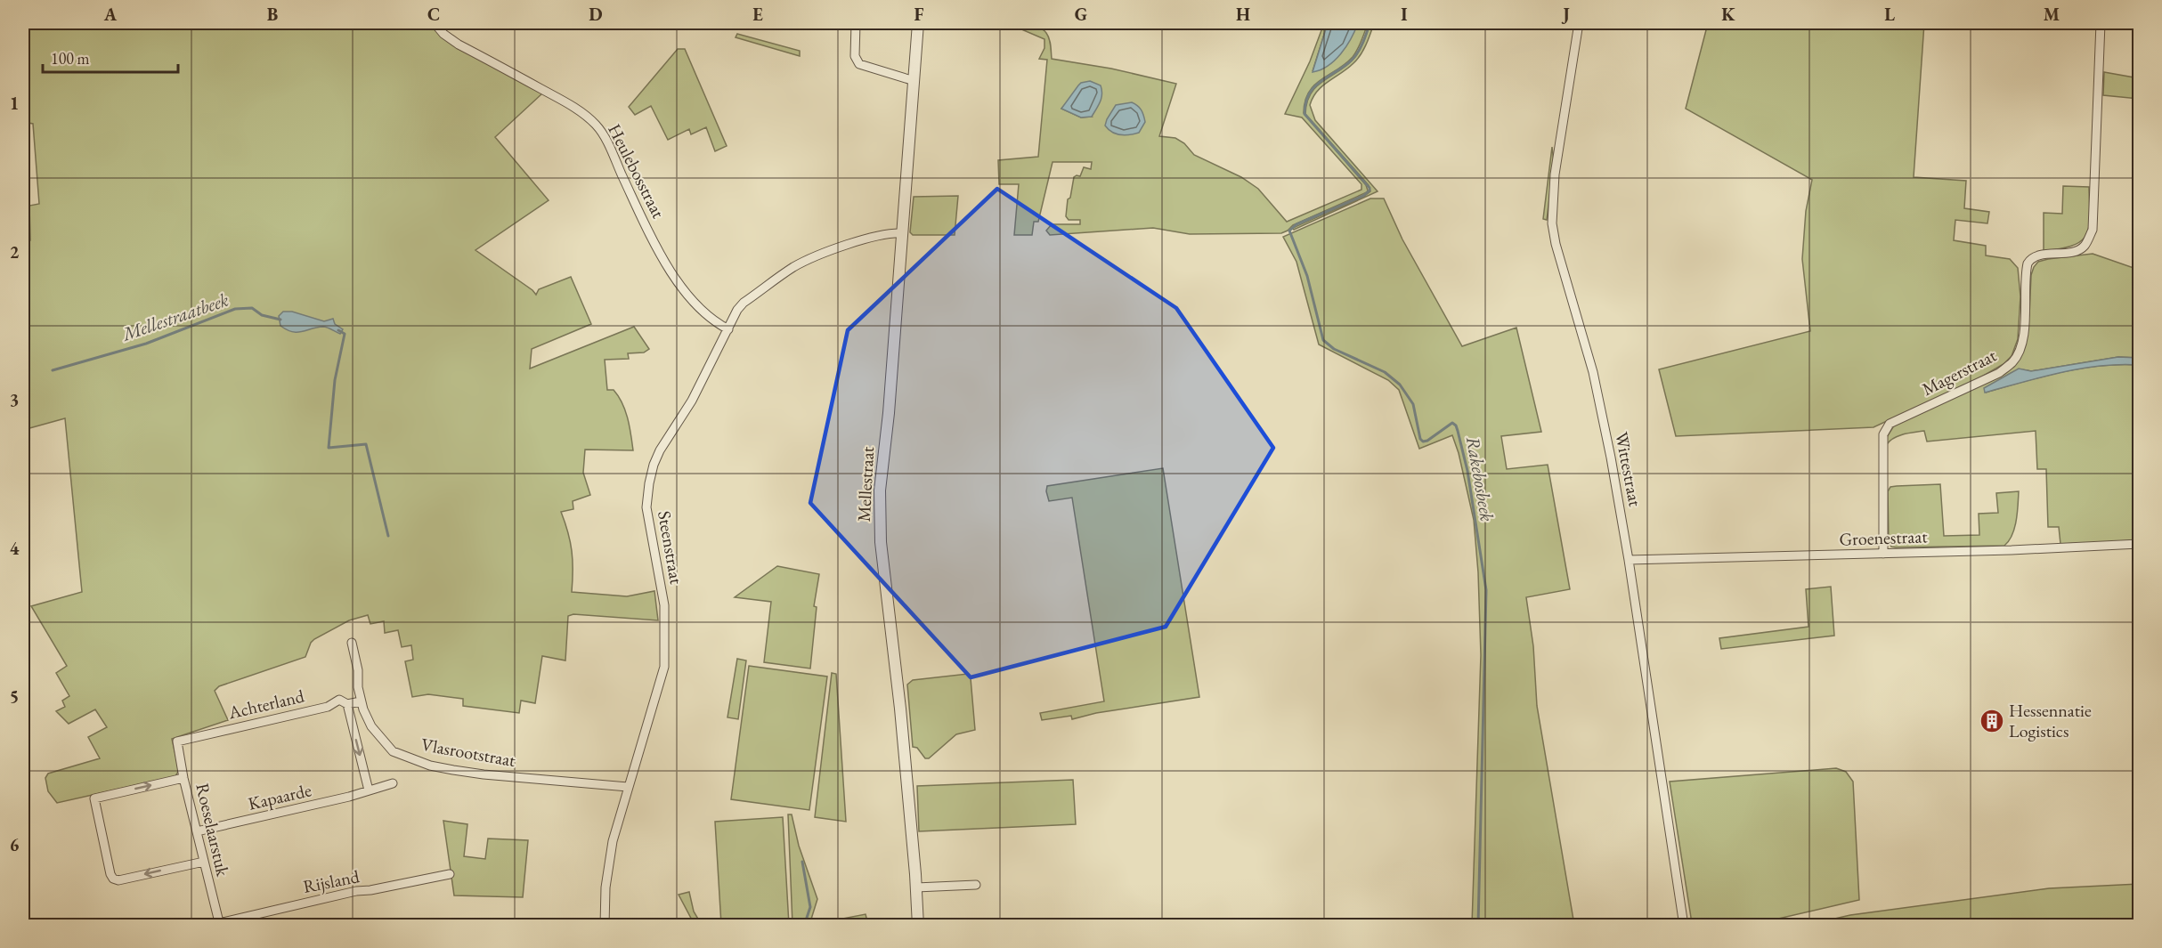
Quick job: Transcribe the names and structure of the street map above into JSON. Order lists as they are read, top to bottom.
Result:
{
  "streets": {
    "street": [
      "Heulebosstraat",
      "Magerstraat",
      "Wittestraat",
      "Mellestraat",
      "Groenestraat",
      "Steenstraat",
      "Achterland",
      "Vlasrootstraat",
      "Kapaarde",
      "Roeselaarstuk",
      "Rijsland"
    ]
  },
  "crossings": [
    ["Heulebosstraat", "Steenstraat"],
    ["Magerstraat", "Groenestraat"],
    ["Wittestraat", "Groenestraat"],
    ["Mellestraat", "Steenstraat"],
    ["Steenstraat", "Vlasrootstraat"],
    ["Achterland", "Vlasrootstraat"],
    ["Achterland", "Roeselaarstuk"],
    ["Kapaarde", "Roeselaarstuk"],
    ["Roeselaarstuk", "Rijsland"]
  ],
  "water": ["Mellestraatbeek", "Rakebosbeek"],
  "places": {
    "building": ["Hessennatie Logistics"]
  },
  "scale_bar": "100 m",
  "grid": {
    "columns": [
      "A",
      "B",
      "C",
      "D",
      "E",
      "F",
      "G",
      "H",
      "I",
      "J",
      "K",
      "L",
      "M"
    ],
    "rows": [
      "1",
      "2",
      "3",
      "4",
      "5",
      "6"
    ]
  }
}
